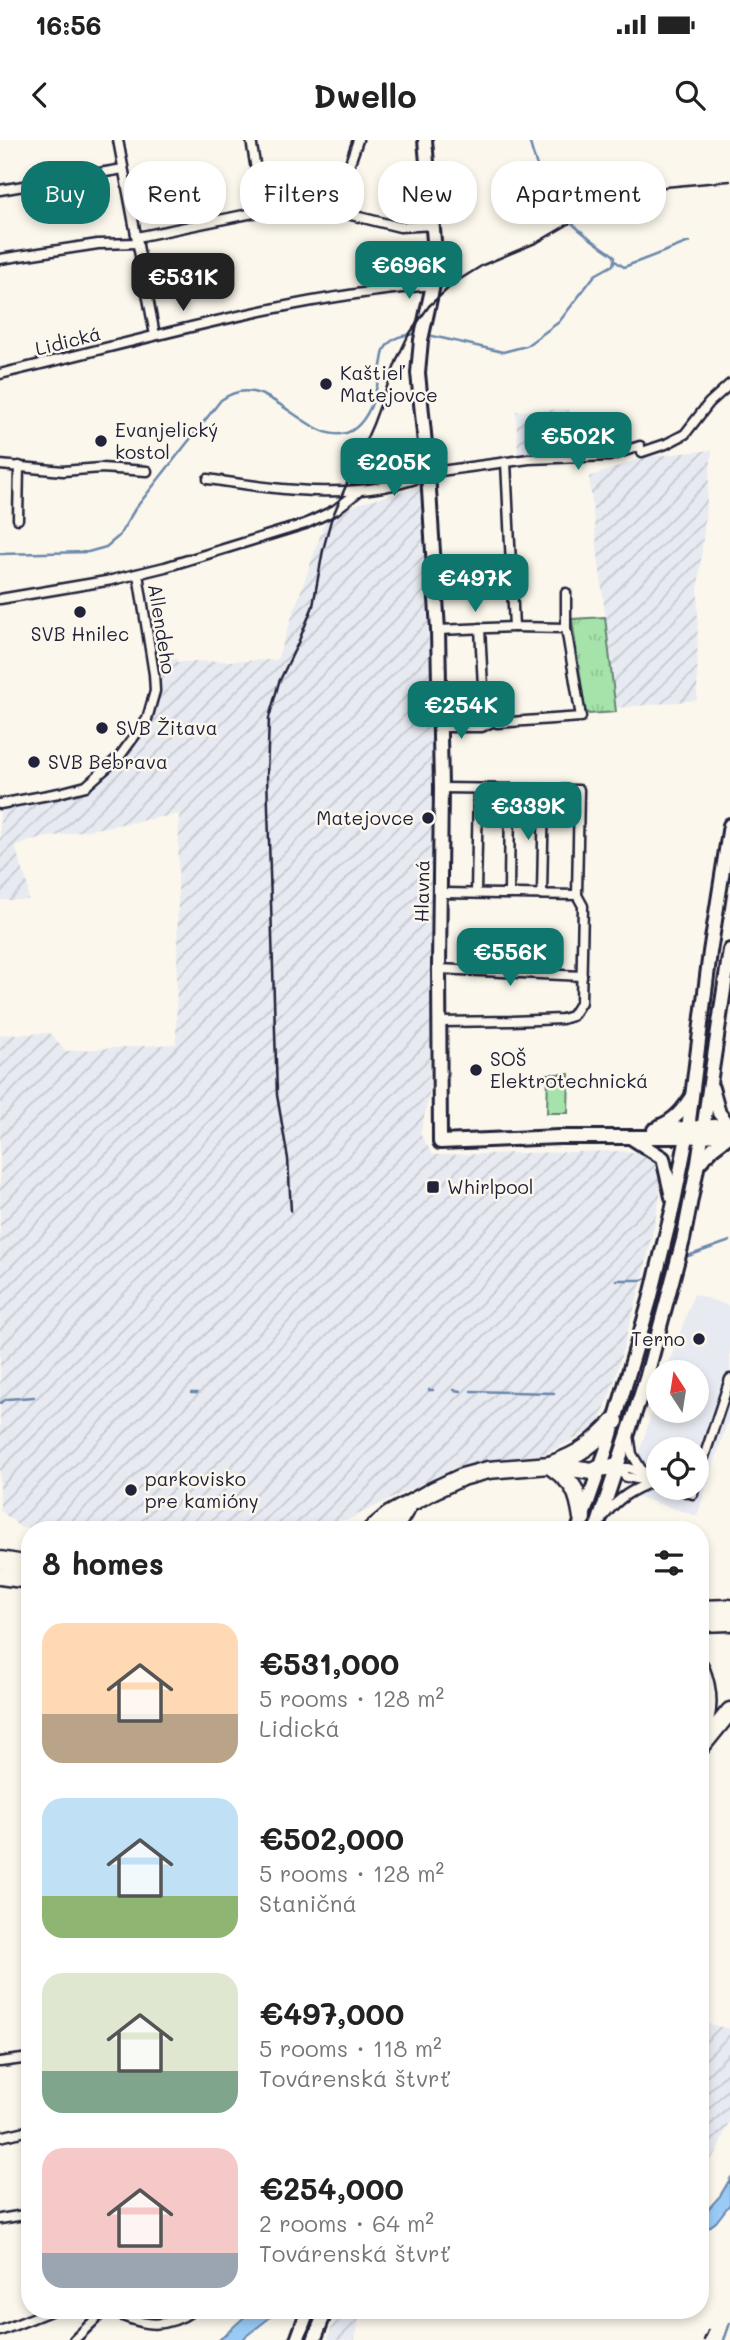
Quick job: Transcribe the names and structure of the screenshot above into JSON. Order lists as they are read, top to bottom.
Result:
{
  "streets": {
    "main road": ["Hlavná"],
    "street": ["Lidická", "Allendeho"]
  },
  "crossings": [
    ["Lidická", "Hlavná"]
  ],
  "places": {
    "other": [
      "Kaštieľ Matejovce",
      "Evanjelický kostol",
      "SVB Hnilec",
      "SVB Žitava",
      "SVB Bebrava",
      "Matejovce",
      "SOŠ Elektrotechnická",
      "Terno",
      "parkovisko pre kamióny"
    ],
    "transit": ["Whirlpool"]
  },
  "north": "top",
  "page": {
    "status": "16:56",
    "header": "Dwello",
    "chip": [
      "Buy",
      "Rent",
      "Filters",
      "New",
      "Apartment"
    ],
    "price": [
      "€696K",
      "€531K",
      "€502K",
      "€205K",
      "€497K",
      "€254K",
      "€339K",
      "€556K"
    ],
    "heading": "8 homes",
    "list": [
      {
        "name": "€531,000",
        "note": "5 rooms · 128 m² · Lidická"
      },
      {
        "name": "€502,000",
        "note": "5 rooms · 128 m² · Staničná"
      },
      {
        "name": "€497,000",
        "note": "5 rooms · 118 m² · Továrenská štvrť"
      },
      {
        "name": "€254,000",
        "note": "2 rooms · 64 m² · Továrenská štvrť"
      }
    ]
  }
}
